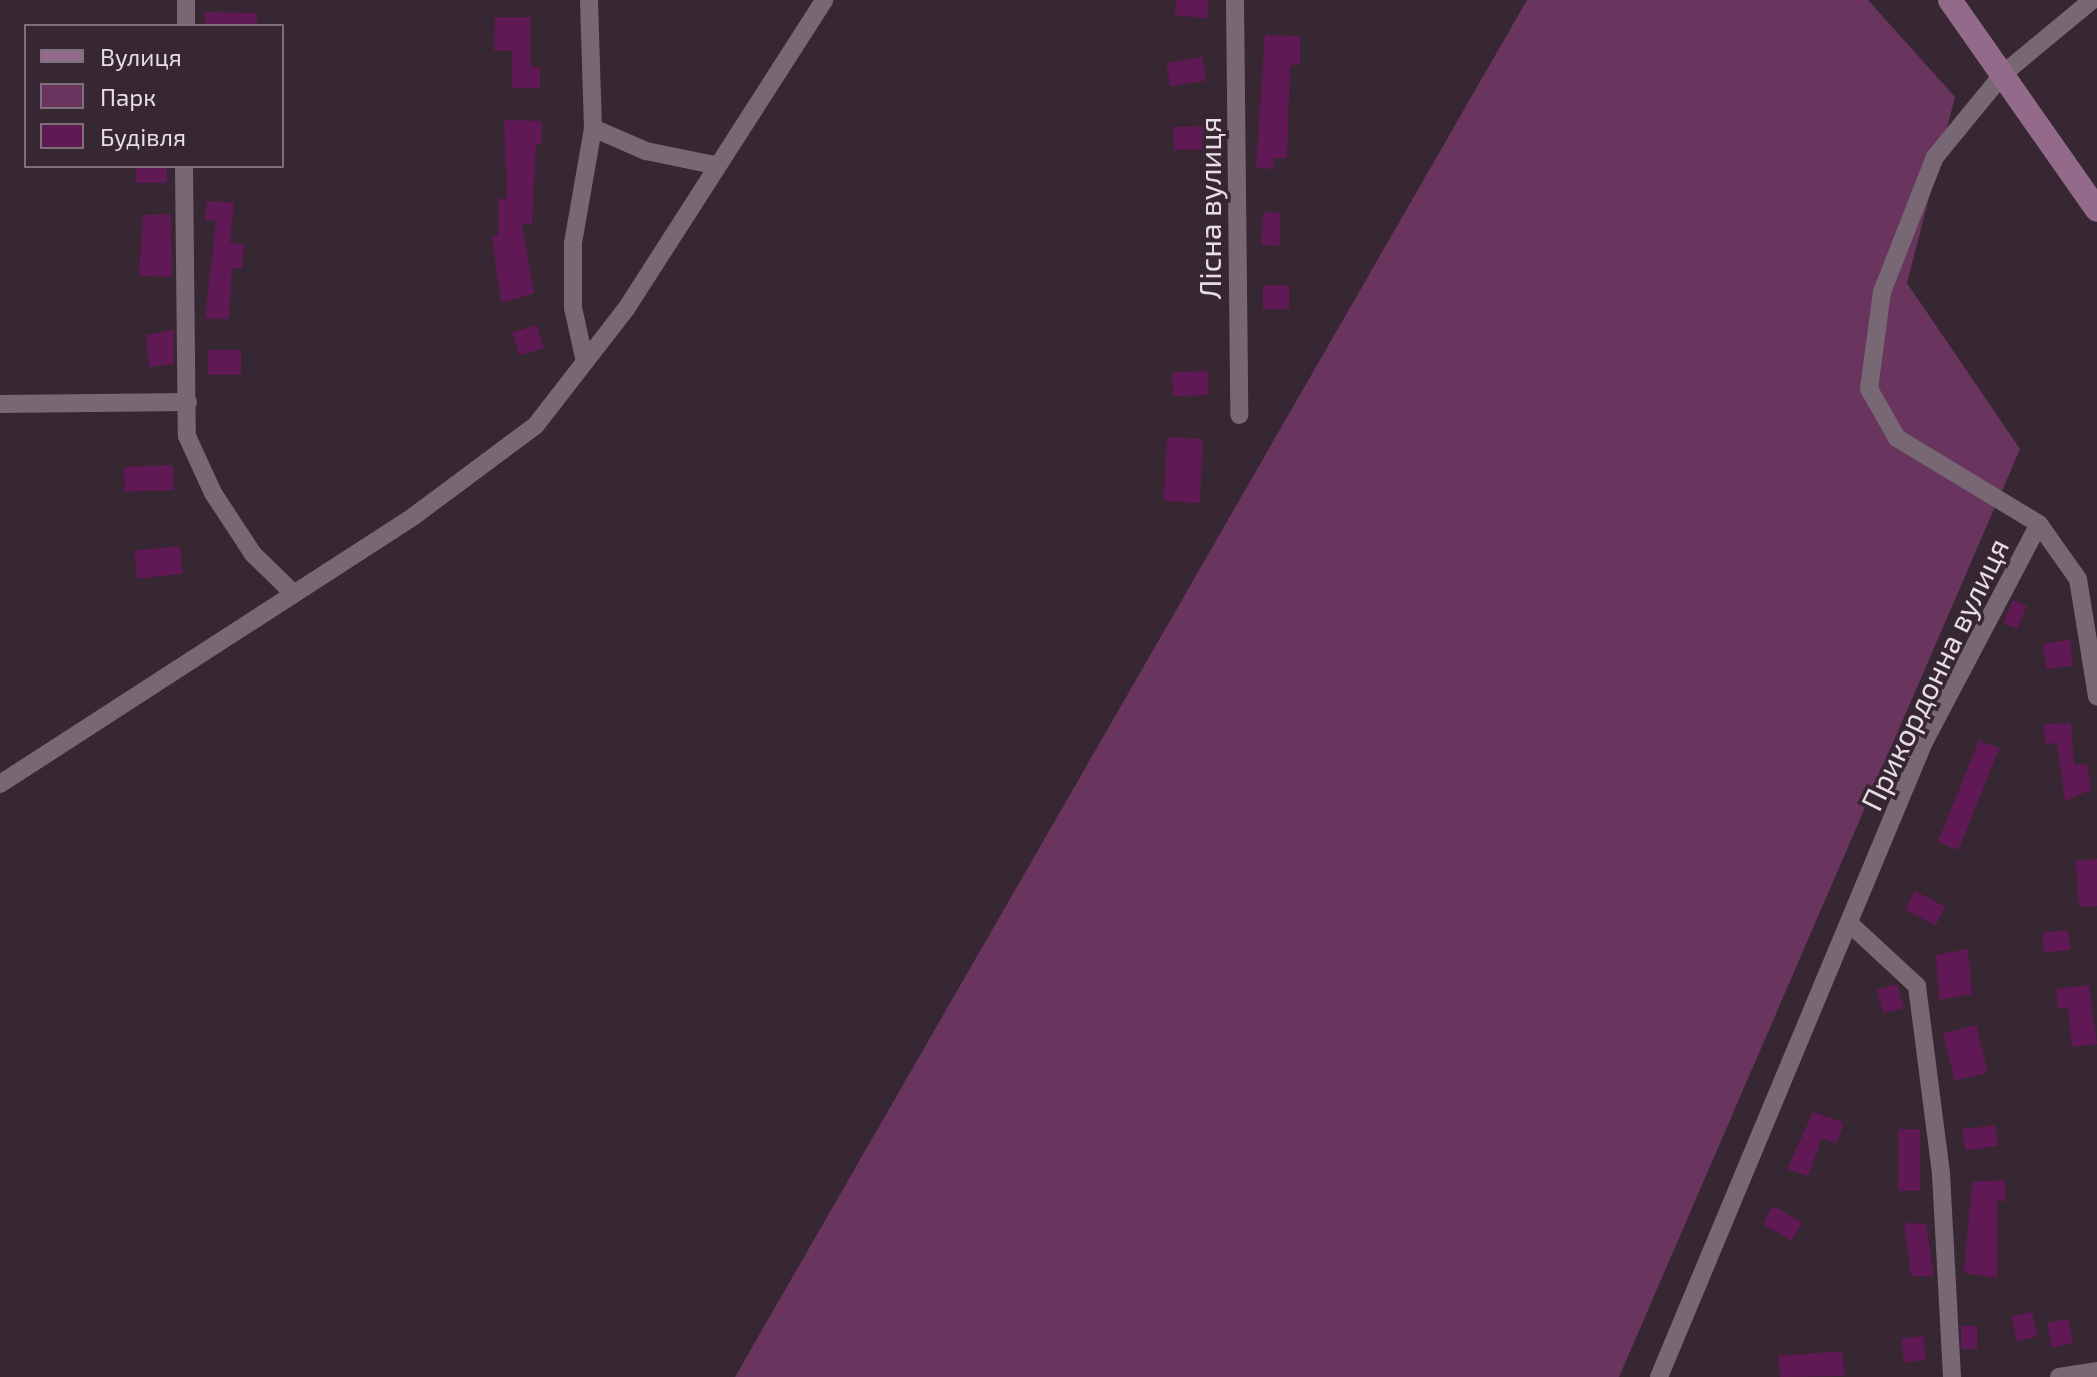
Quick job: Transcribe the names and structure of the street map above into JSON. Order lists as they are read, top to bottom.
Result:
{
  "streets": {
    "street": ["Лісна вулиця", "Прикордонна вулиця"]
  },
  "legend": ["Вулиця", "Парк", "Будівля"]
}
